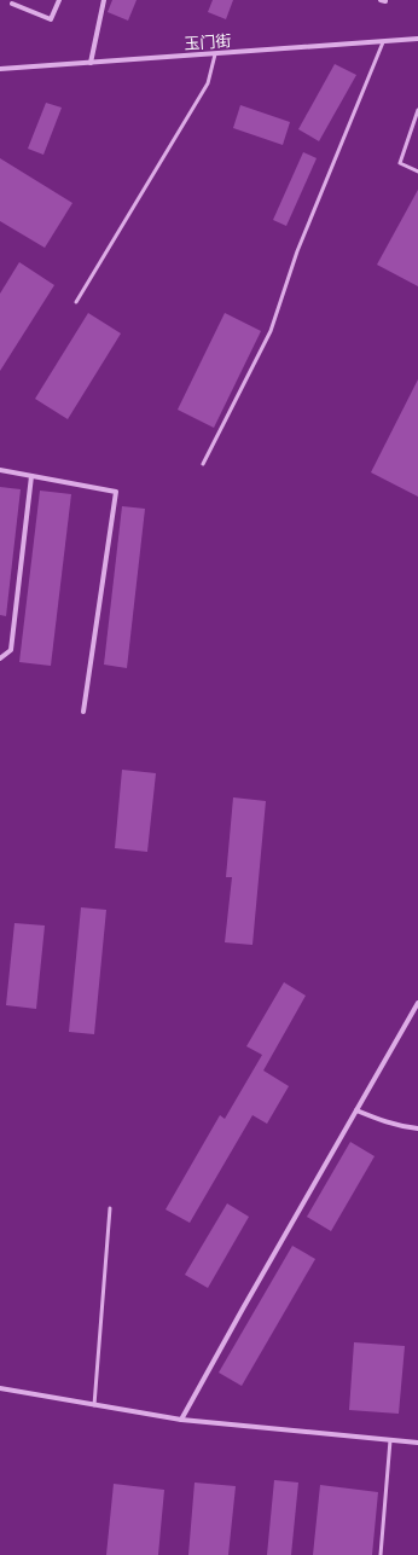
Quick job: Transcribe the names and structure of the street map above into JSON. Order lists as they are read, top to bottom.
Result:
{
  "streets": {
    "street": ["玉门街"]
  }
}
